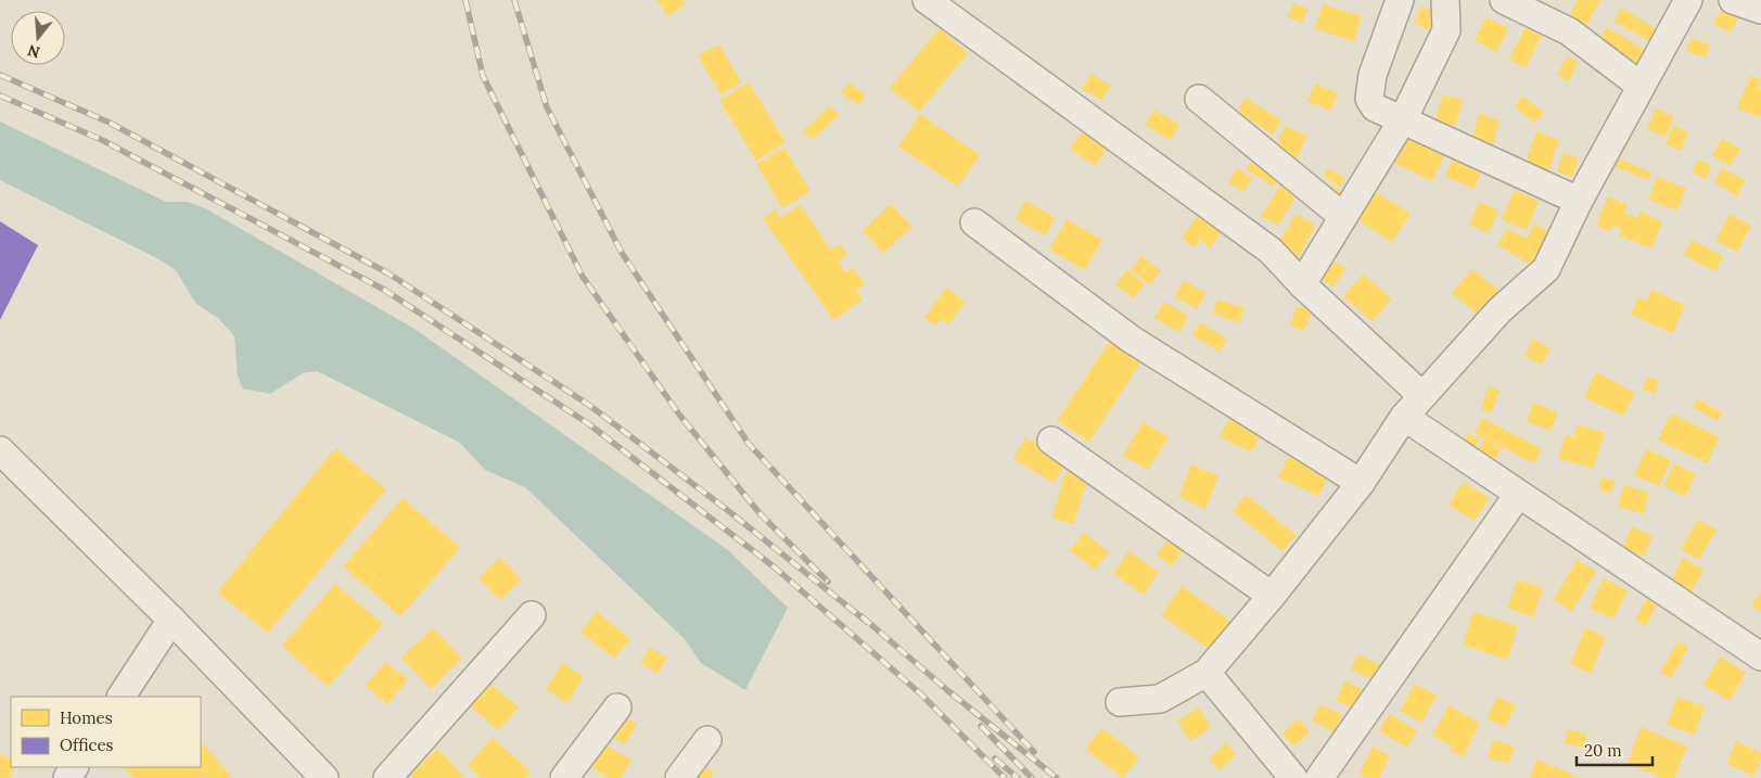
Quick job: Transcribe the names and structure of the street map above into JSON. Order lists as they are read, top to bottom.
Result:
{
  "legend": ["Homes", "Offices"],
  "scale_bar": "20 m",
  "north": "bottom"
}
